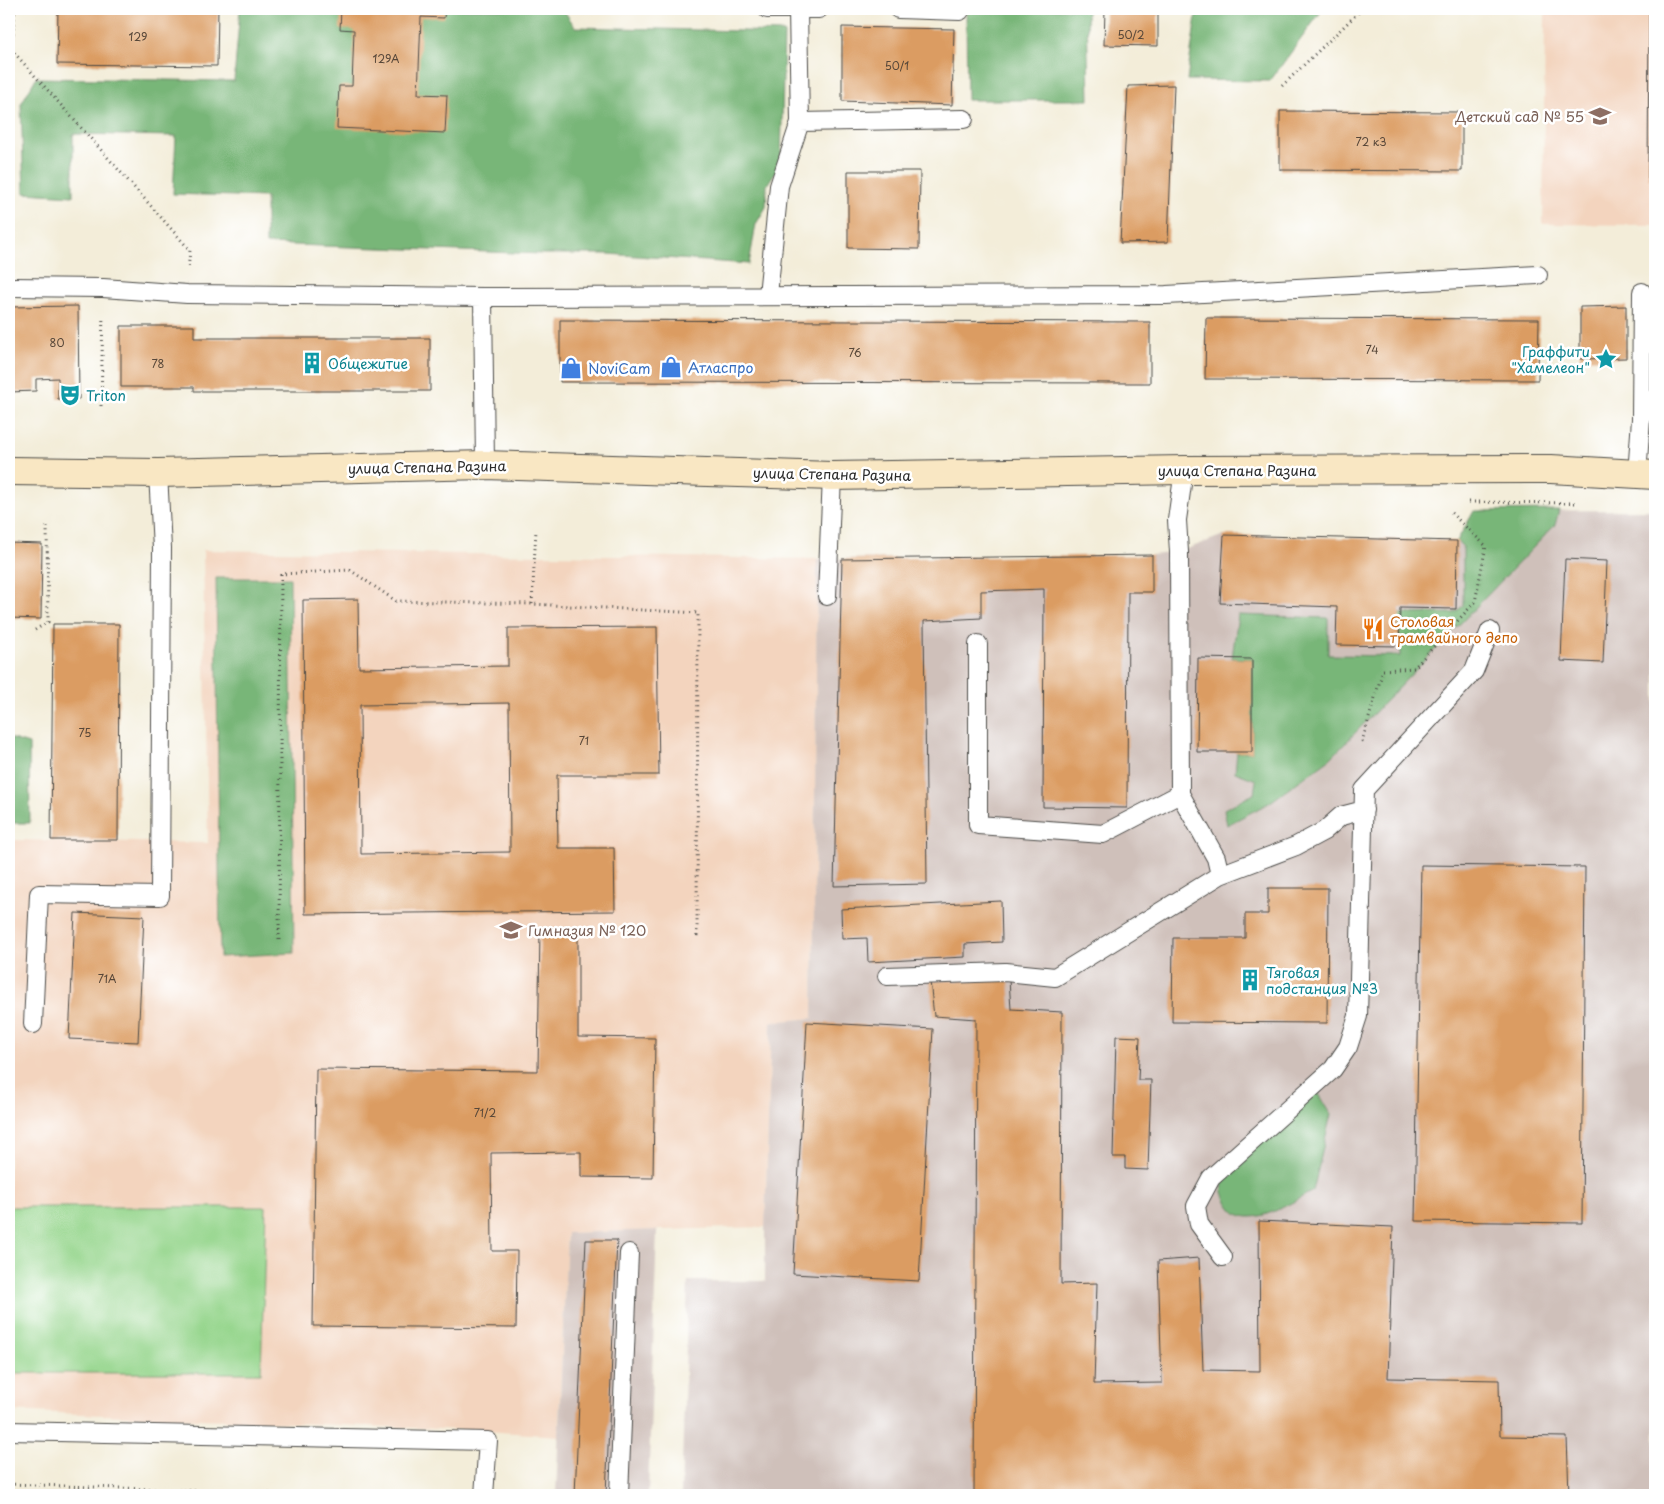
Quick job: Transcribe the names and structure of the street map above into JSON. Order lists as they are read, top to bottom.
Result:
{
  "streets": {
    "street": ["улица Степана Разина"]
  },
  "places": {
    "school or university": ["Детский сад № 55", "Гимназия № 120"],
    "place": ["Граффити \"Хамелеон\""],
    "building": ["Общежитие", "Тяговая подстанция №3"],
    "shop": ["Атласпро", "NoviСam"],
    "theatre": ["Triton"],
    "restaurant": ["Столовая трамвайного депо"]
  },
  "house_numbers": [
    "50/2",
    "129",
    "129А",
    "50/1",
    "72 к3",
    "80",
    "74",
    "76",
    "78",
    "75",
    "71",
    "71А",
    "71/2"
  ]
}
